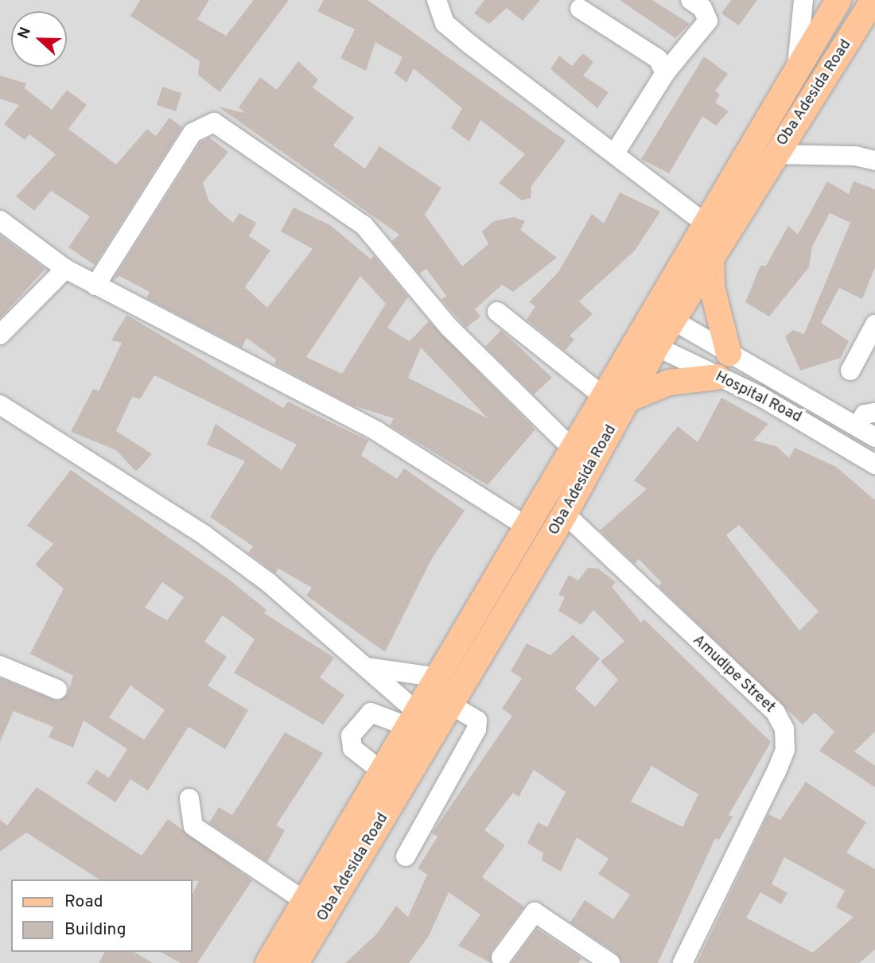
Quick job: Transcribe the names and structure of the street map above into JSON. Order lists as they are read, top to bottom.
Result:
{
  "streets": {
    "main road": ["Oba Adesida Road"],
    "street": ["Hospital Road", "Amudipe Street"]
  },
  "crossings": [
    ["Oba Adesida Road", "Hospital Road"],
    ["Oba Adesida Road", "Amudipe Street"]
  ],
  "legend": ["Road", "Building"],
  "north": "left"
}
